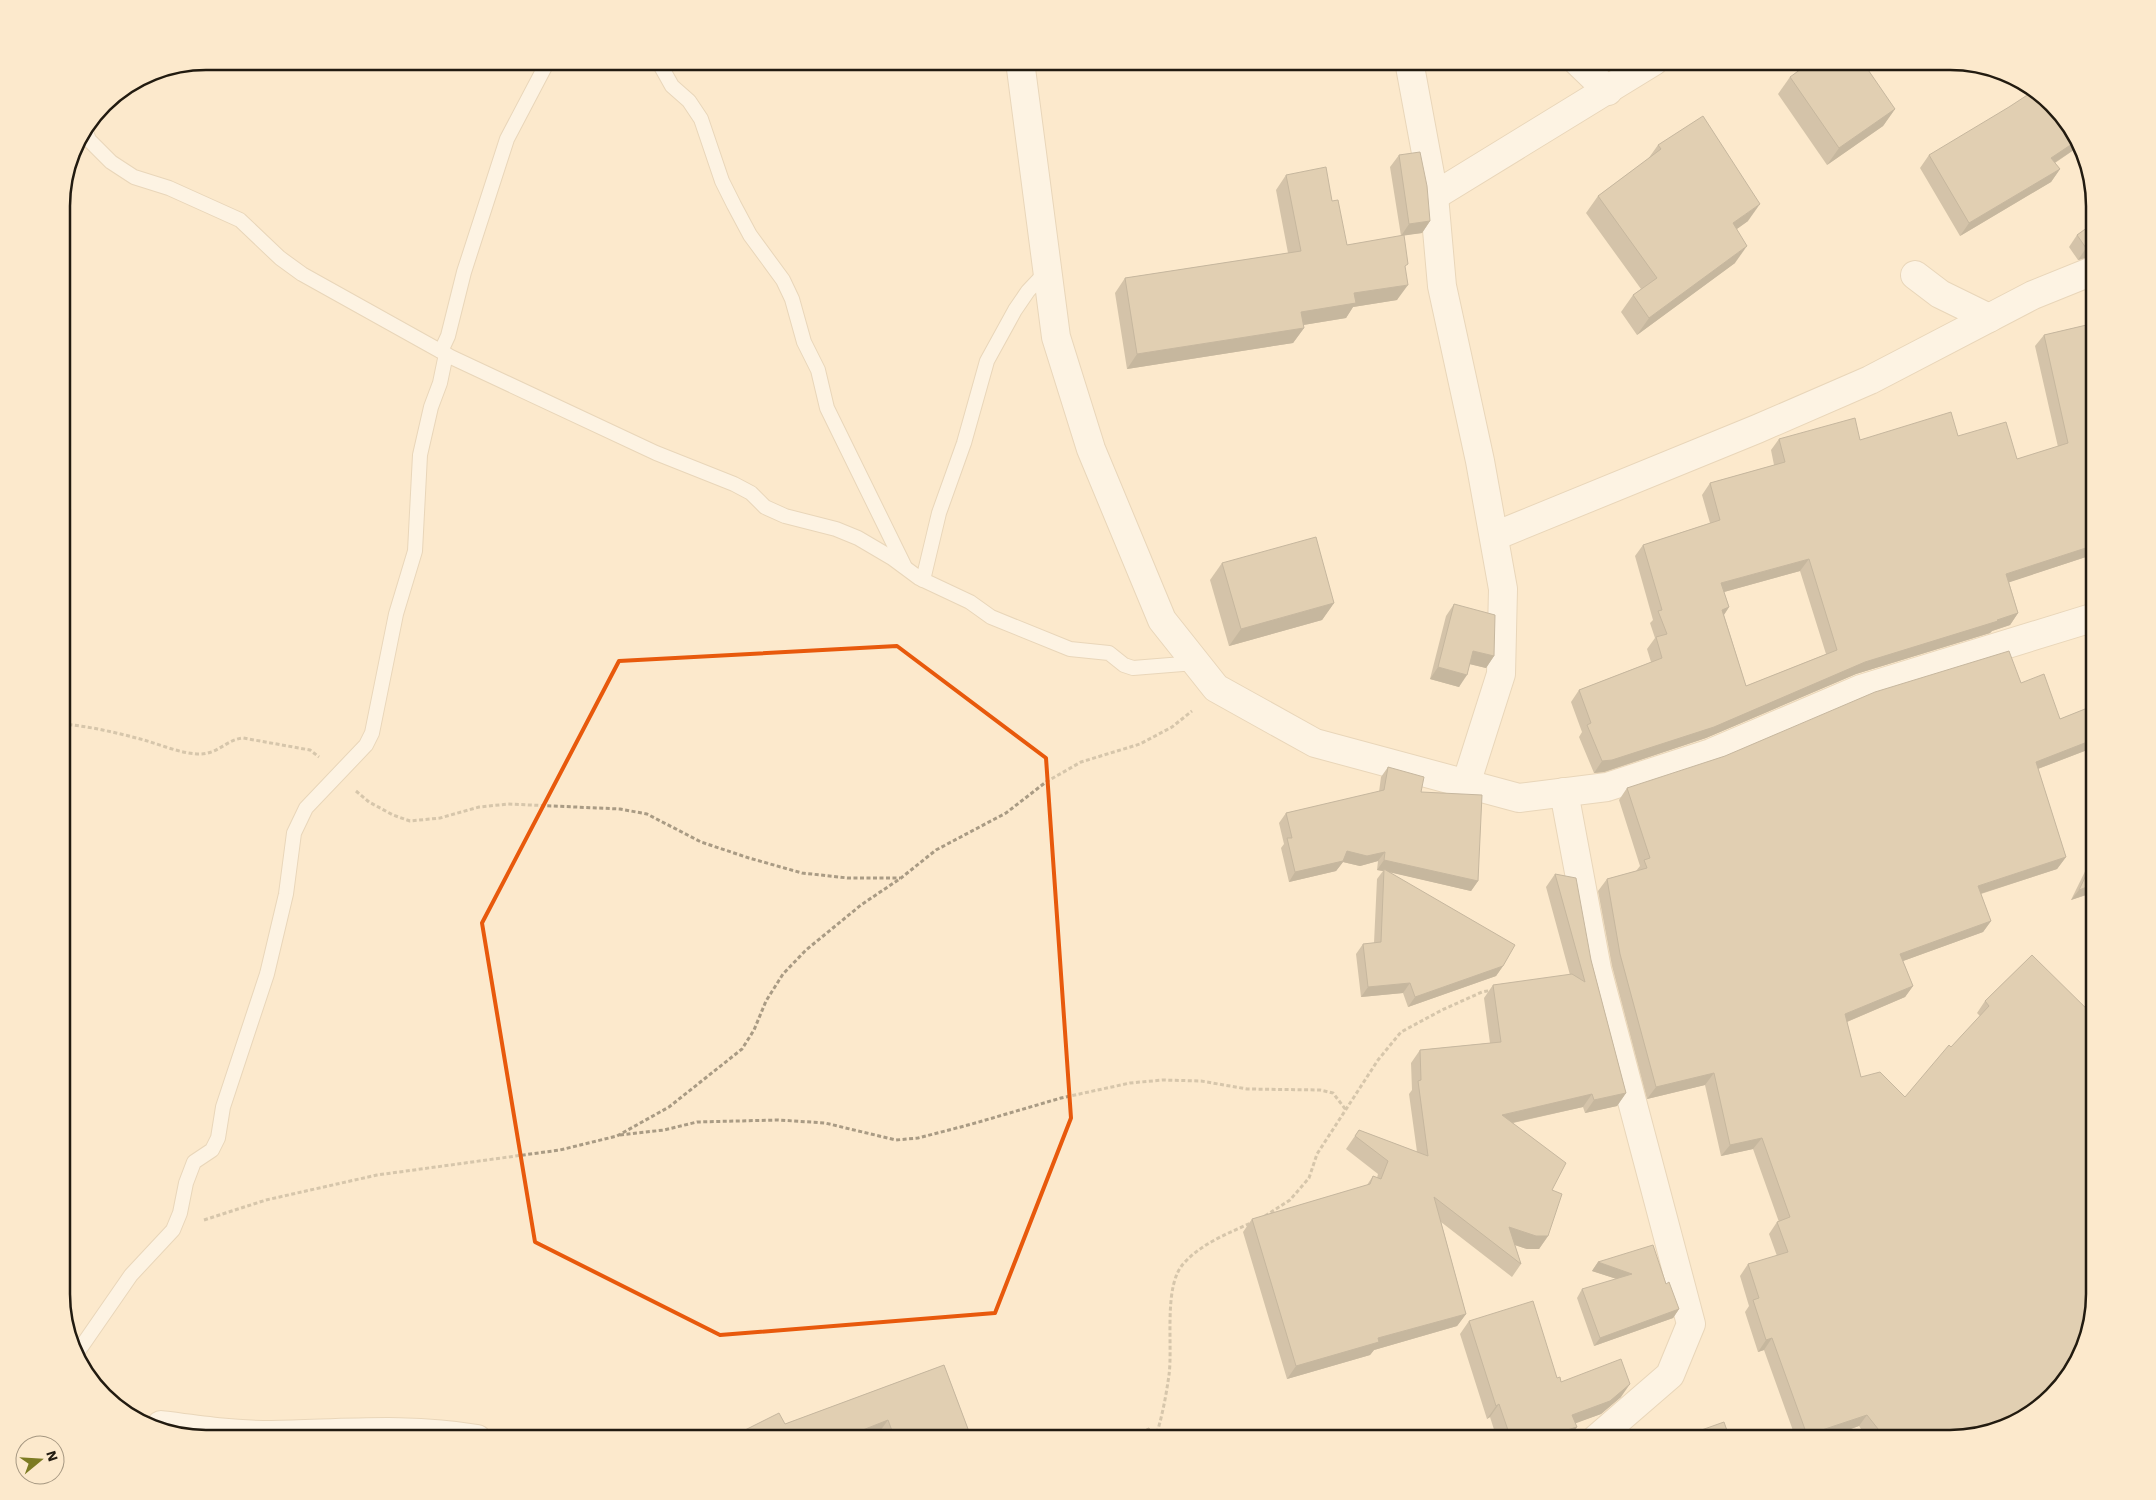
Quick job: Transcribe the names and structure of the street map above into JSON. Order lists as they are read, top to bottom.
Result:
{
  "north": "right"
}
